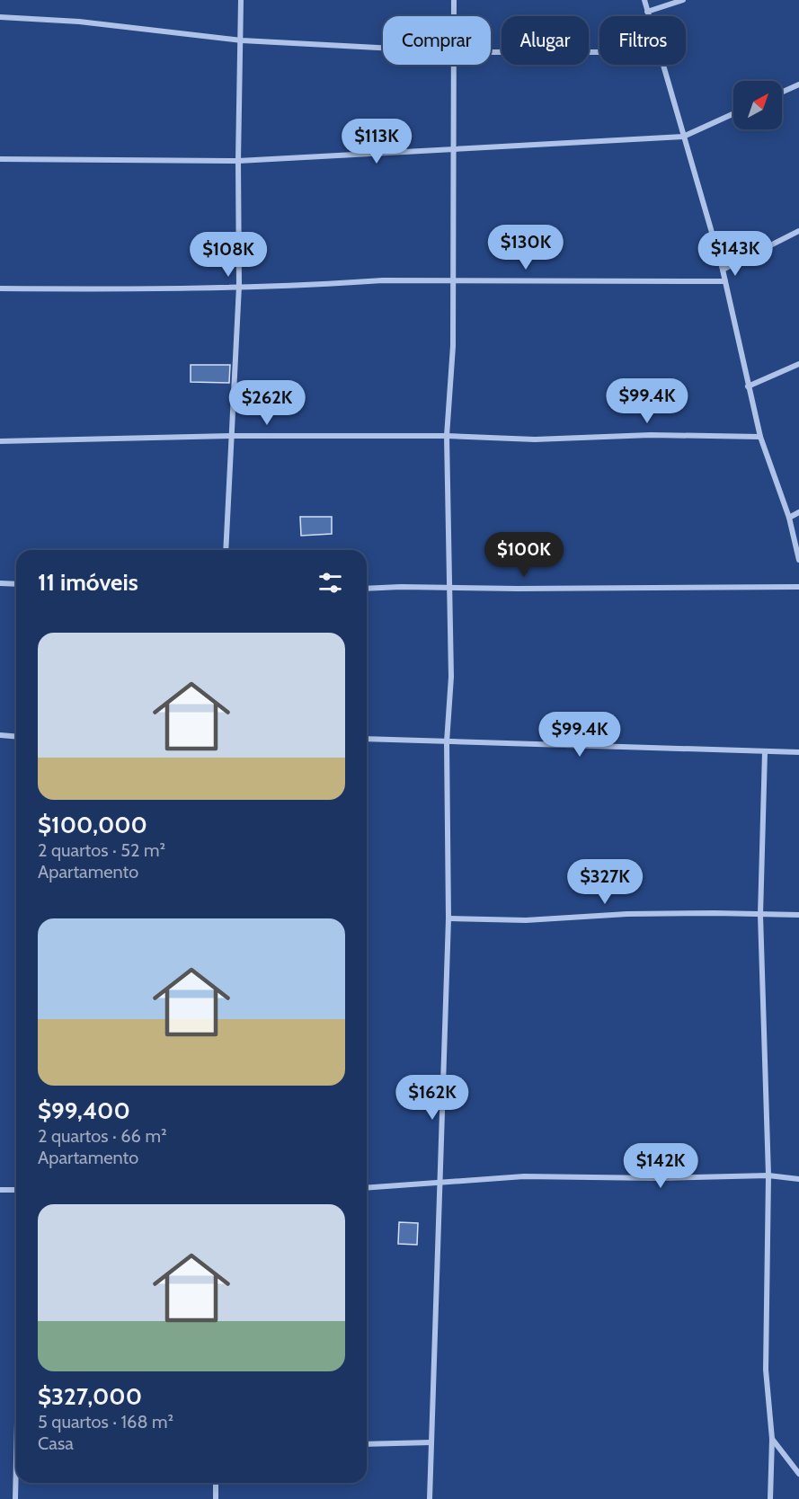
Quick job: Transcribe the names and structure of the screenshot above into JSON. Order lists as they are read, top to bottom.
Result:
{
  "north": "top right",
  "page": {
    "chip": ["Comprar", "Alugar", "Filtros"],
    "price": [
      "$113K",
      "$130K",
      "$143K",
      "$108K",
      "$99.4K",
      "$262K",
      "$100K",
      "$99.4K",
      "$327K",
      "$162K",
      "$142K"
    ],
    "heading": "11 imóveis",
    "list": [
      {
        "name": "$100,000",
        "note": "2 quartos · 52 m² · Apartamento"
      },
      {
        "name": "$99,400",
        "note": "2 quartos · 66 m² · Apartamento"
      },
      {
        "name": "$327,000",
        "note": "5 quartos · 168 m² · Casa"
      }
    ]
  }
}
